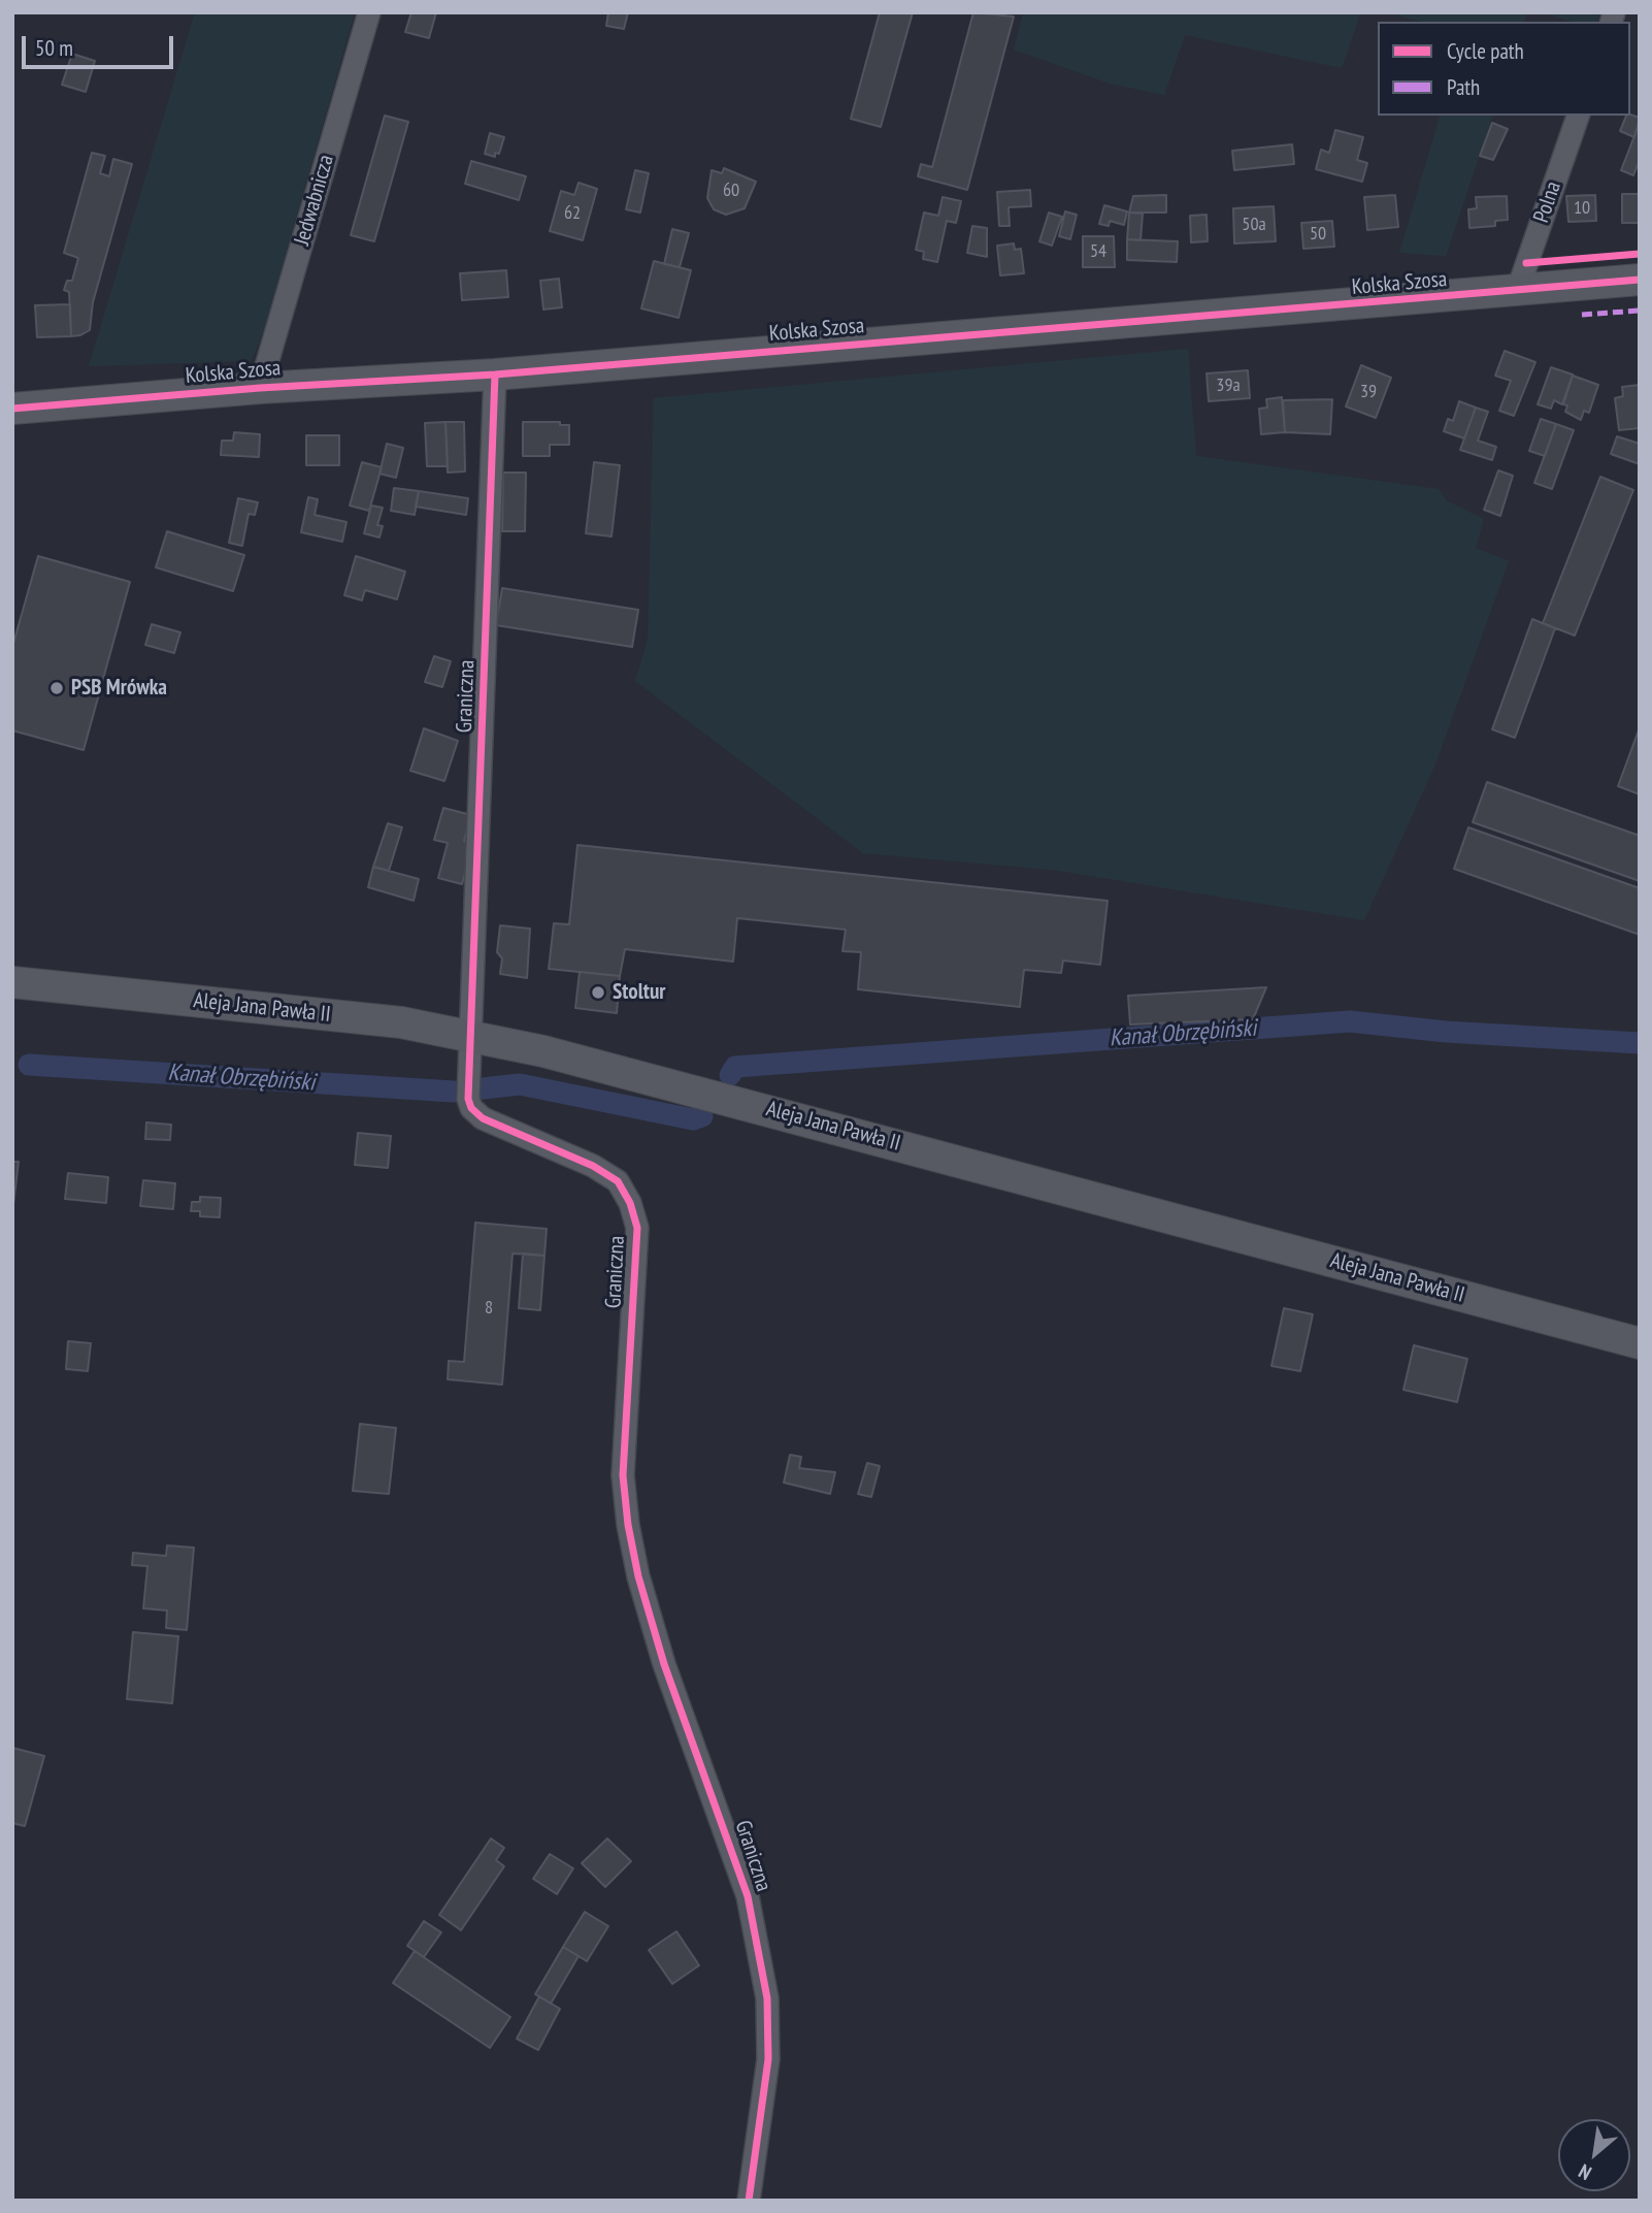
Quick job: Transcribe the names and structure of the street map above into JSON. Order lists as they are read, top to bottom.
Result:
{
  "streets": {
    "main road": ["Kolska Szosa", "Aleja Jana Pawła II"],
    "street": ["Jedwabnicza", "Polna", "Graniczna"]
  },
  "crossings": [
    ["Jedwabnicza", "Kolska Szosa"],
    ["Polna", "Kolska Szosa"],
    ["Kolska Szosa", "Graniczna"],
    ["Graniczna", "Aleja Jana Pawła II"]
  ],
  "water": ["Kanał Obrzębiński"],
  "places": ["PSB Mrówka", "Stoltur"],
  "house_numbers": [
    "60",
    "10",
    "62",
    "50a",
    "50",
    "54",
    "39a",
    "39",
    "8"
  ],
  "legend": ["Cycle path", "Path"],
  "scale_bar": "50 m",
  "north": "bottom left"
}
